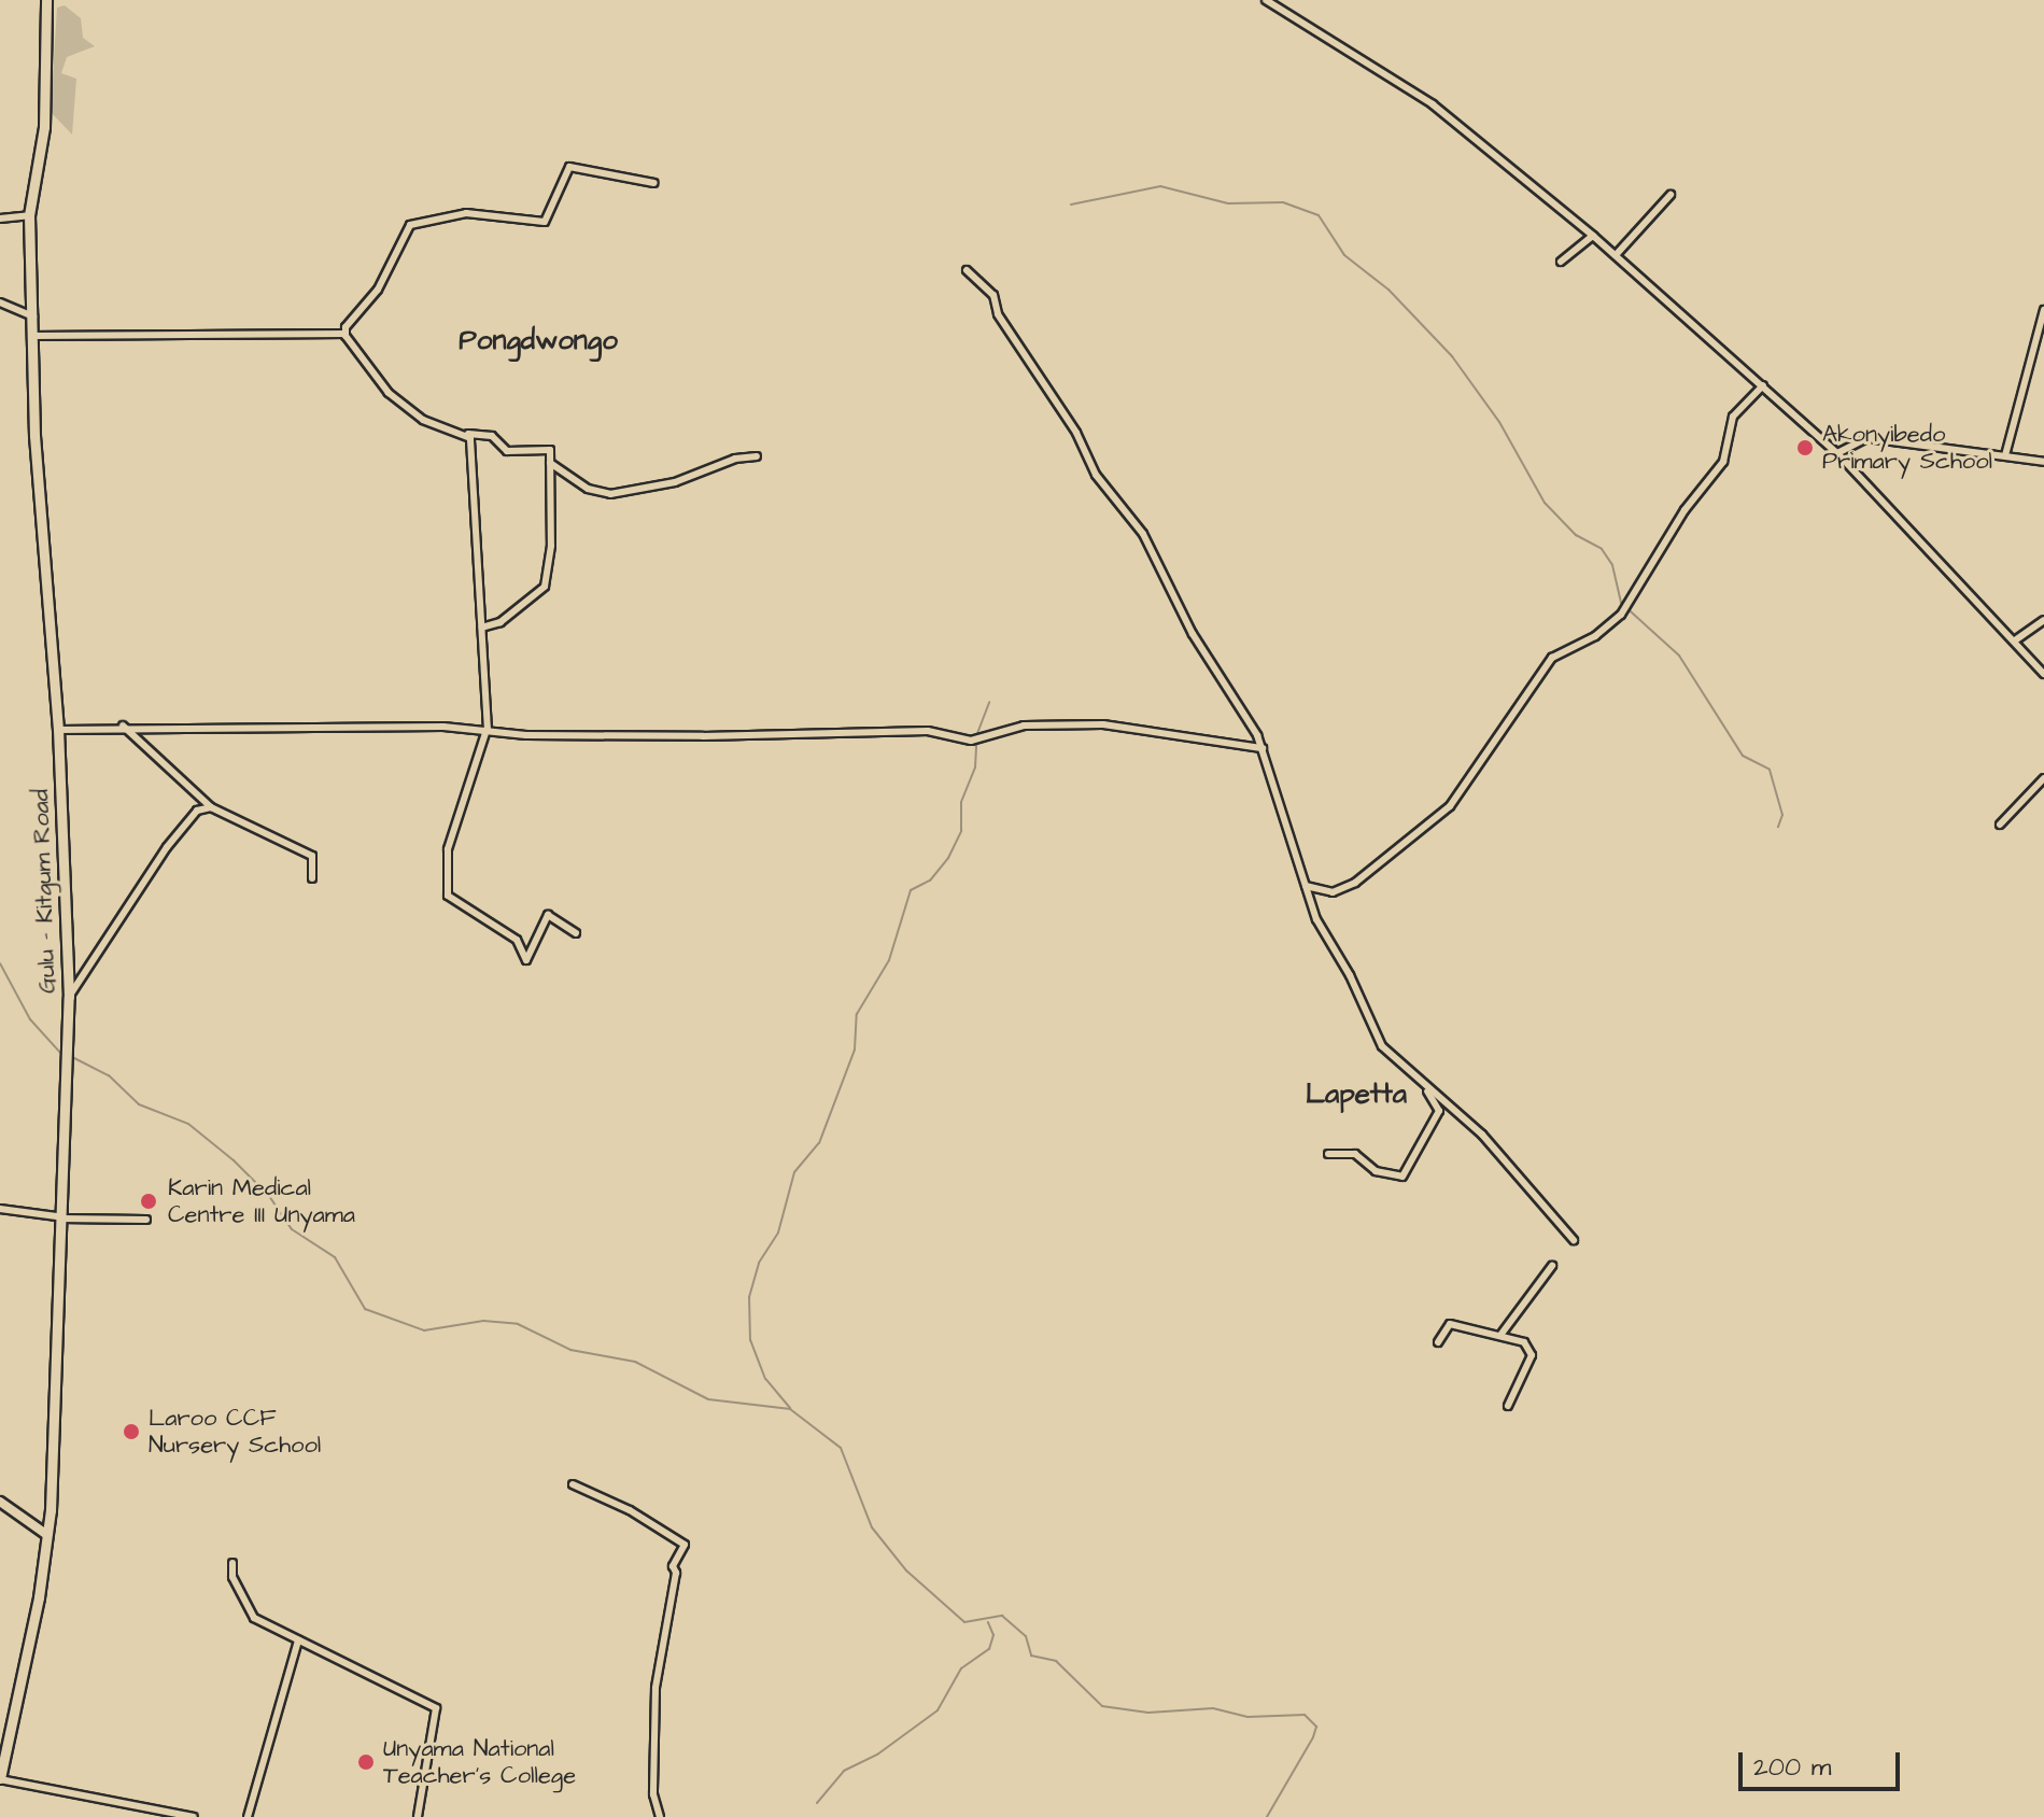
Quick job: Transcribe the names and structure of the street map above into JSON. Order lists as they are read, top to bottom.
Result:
{
  "streets": {
    "main road": ["Gulu - Kitgum Road"]
  },
  "districts": ["Pongdwongo", "Lapetta"],
  "places": [
    "Akonyibedo Primary School",
    "Karin Medical Centre III Unyama",
    "Laroo CCF Nursery School",
    "Unyama National Teacher's College"
  ],
  "scale_bar": "200 m"
}
